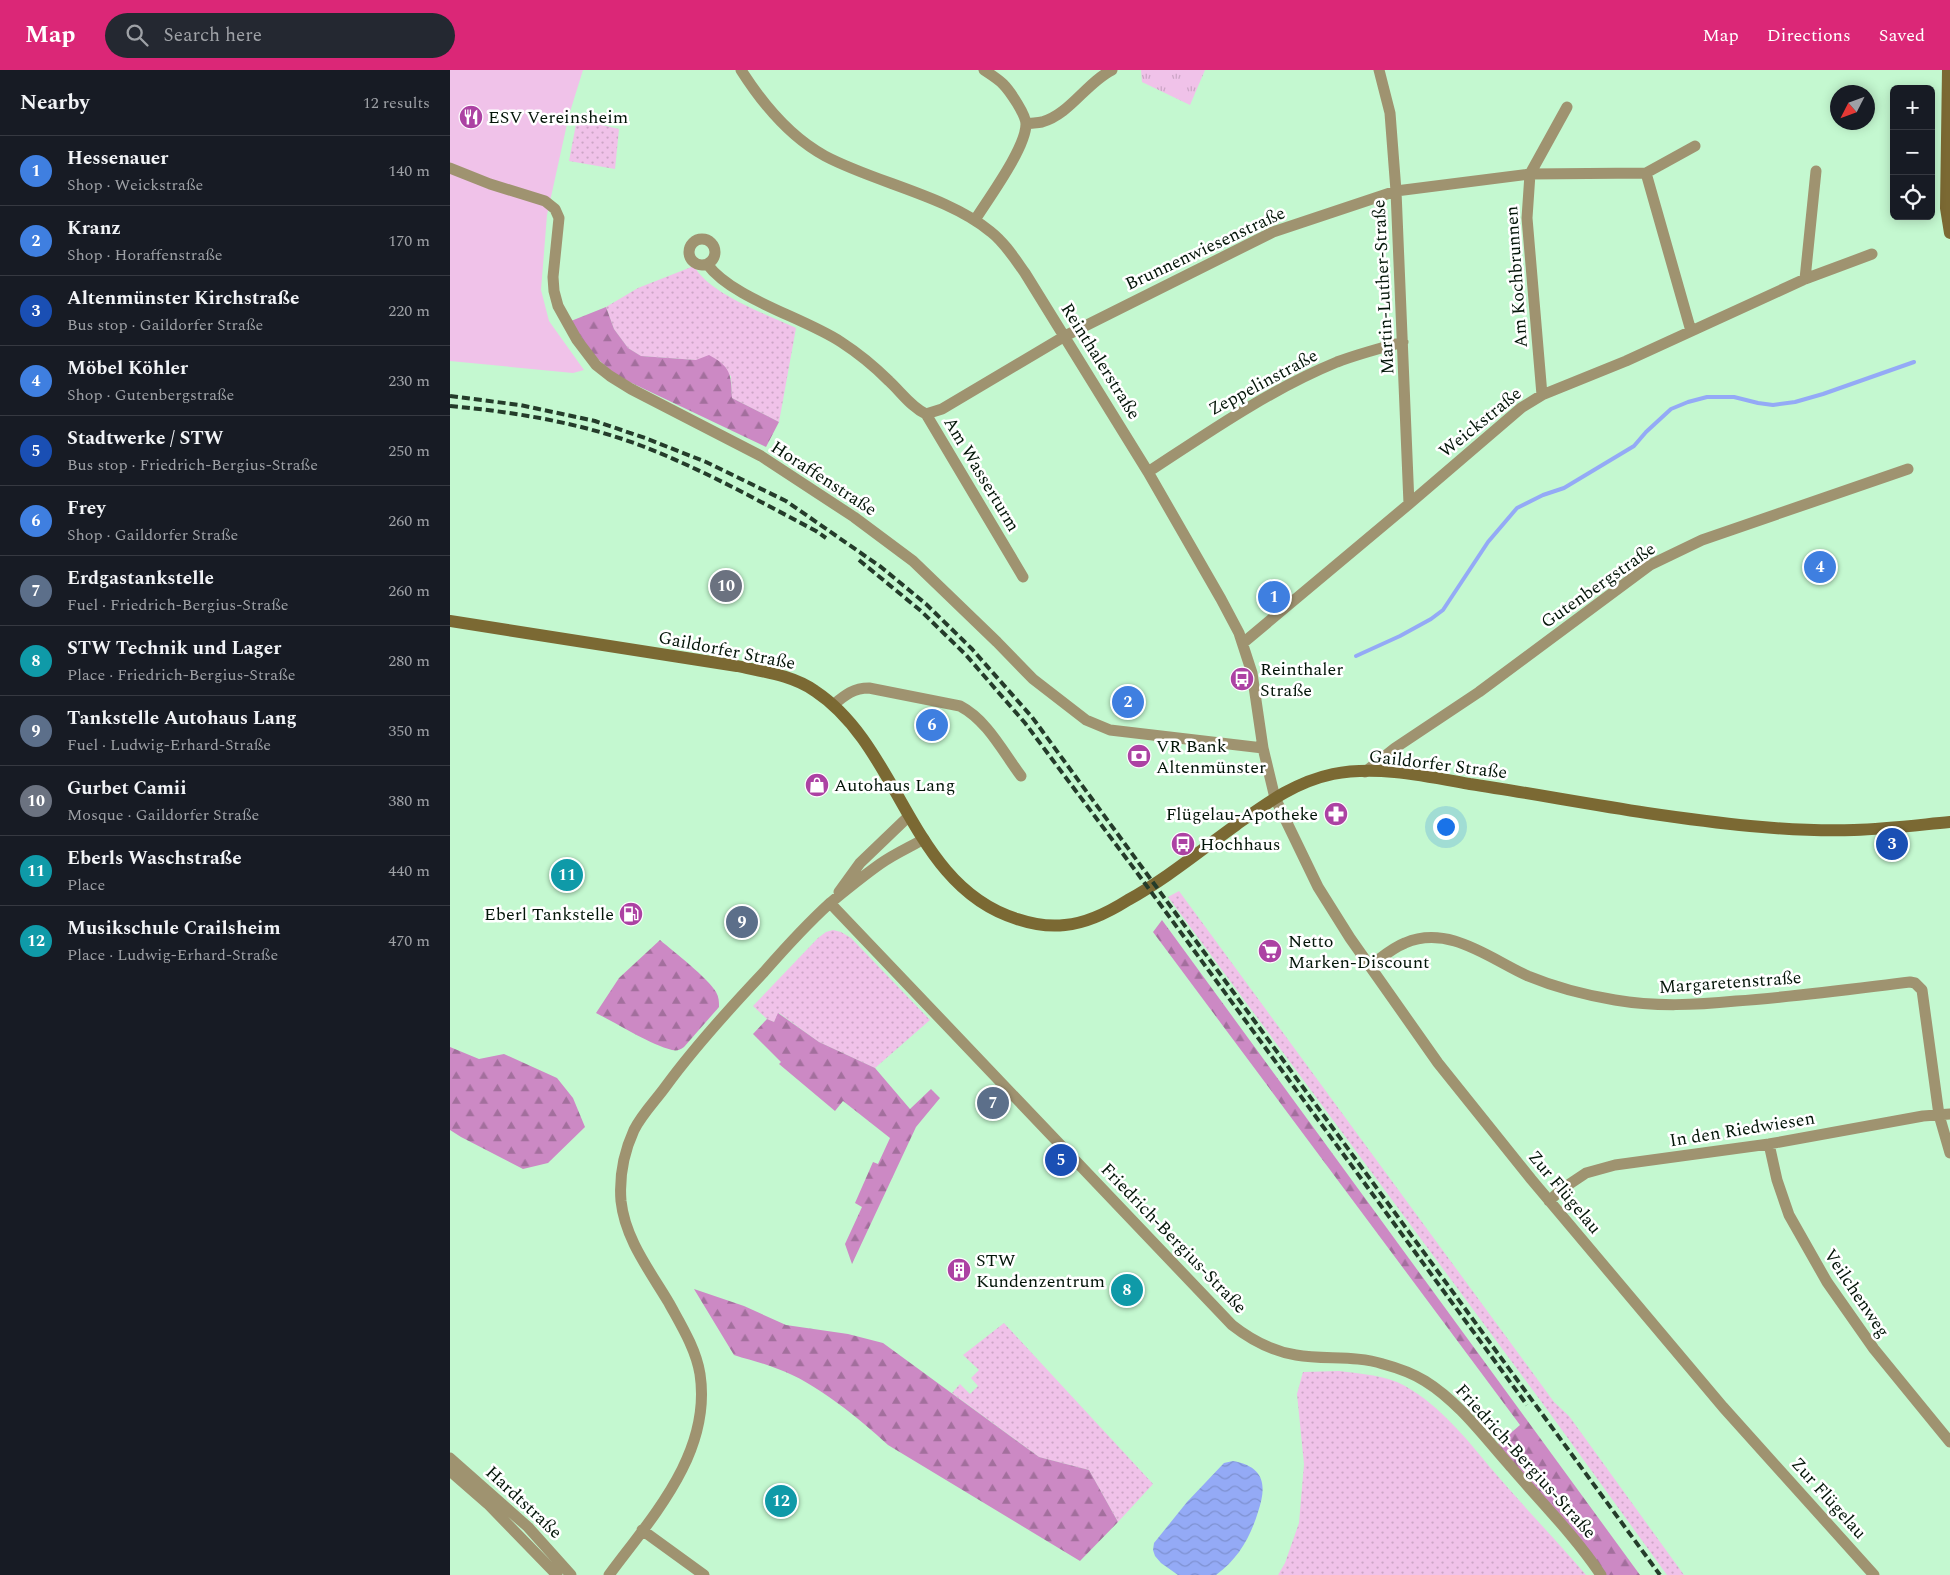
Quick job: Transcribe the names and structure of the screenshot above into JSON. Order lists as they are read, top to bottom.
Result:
{
  "streets": {
    "main road": ["Gaildorfer Straße"],
    "street": [
      "Brunnenwiesenstraße",
      "Am Kochbrunnen",
      "Martin-Luther-Straße",
      "Reinthalerstraße",
      "Zeppelinstraße",
      "Weickstraße",
      "Am Wasserturm",
      "Horaffenstraße",
      "Gutenbergstraße",
      "Margaretenstraße",
      "In den Riedwiesen",
      "Zur Flügelau",
      "Friedrich-Bergius-Straße",
      "Veilchenweg",
      "Hardtstraße"
    ]
  },
  "crossings": [
    ["Brunnenwiesenstraße", "Am Kochbrunnen"],
    ["Brunnenwiesenstraße", "Martin-Luther-Straße"],
    ["Brunnenwiesenstraße", "Reinthalerstraße"],
    ["Brunnenwiesenstraße", "Am Wasserturm"],
    ["Am Kochbrunnen", "Weickstraße"],
    ["Martin-Luther-Straße", "Zeppelinstraße"],
    ["Martin-Luther-Straße", "Weickstraße"],
    ["Reinthalerstraße", "Zeppelinstraße"],
    ["Reinthalerstraße", "Weickstraße"],
    ["Reinthalerstraße", "Horaffenstraße"],
    ["Reinthalerstraße", "Gaildorfer Straße"],
    ["Reinthalerstraße", "Zur Flügelau"],
    ["Gutenbergstraße", "Gaildorfer Straße"],
    ["Gaildorfer Straße", "Zur Flügelau"],
    ["Margaretenstraße", "In den Riedwiesen"],
    ["Margaretenstraße", "Zur Flügelau"],
    ["In den Riedwiesen", "Zur Flügelau"],
    ["In den Riedwiesen", "Veilchenweg"]
  ],
  "places": {
    "restaurant": ["ESV Vereinsheim"],
    "bus stop": ["Reinthaler Straße", "Hochhaus"],
    "bank": ["VR Bank Altenmünster"],
    "shop": ["Autohaus Lang"],
    "pharmacy": ["Flügelau-Apotheke"],
    "fuel station": ["Eberl Tankstelle"],
    "supermarket": ["Netto Marken-Discount"],
    "building": ["STW Kundenzentrum"]
  },
  "north": "bottom left",
  "page": {
    "header": "Map",
    "search": "Search here",
    "nav": ["Map", "Directions", "Saved"],
    "heading": ["Nearby", "12 results"],
    "map_buttons": ["+", "−"],
    "list": [
      {
        "mark": "1",
        "name": "Hessenauer",
        "note": "Shop · Weickstraße",
        "value": "140 m"
      },
      {
        "mark": "2",
        "name": "Kranz",
        "note": "Shop · Horaffenstraße",
        "value": "170 m"
      },
      {
        "mark": "3",
        "name": "Altenmünster Kirchstraße",
        "note": "Bus stop · Gaildorfer Straße",
        "value": "220 m"
      },
      {
        "mark": "4",
        "name": "Möbel Köhler",
        "note": "Shop · Gutenbergstraße",
        "value": "230 m"
      },
      {
        "mark": "5",
        "name": "Stadtwerke / STW",
        "note": "Bus stop · Friedrich-Bergius-Straße",
        "value": "250 m"
      },
      {
        "mark": "6",
        "name": "Frey",
        "note": "Shop · Gaildorfer Straße",
        "value": "260 m"
      },
      {
        "mark": "7",
        "name": "Erdgastankstelle",
        "note": "Fuel · Friedrich-Bergius-Straße",
        "value": "260 m"
      },
      {
        "mark": "8",
        "name": "STW Technik und Lager",
        "note": "Place · Friedrich-Bergius-Straße",
        "value": "280 m"
      },
      {
        "mark": "9",
        "name": "Tankstelle Autohaus Lang",
        "note": "Fuel · Ludwig-Erhard-Straße",
        "value": "350 m"
      },
      {
        "mark": "10",
        "name": "Gurbet Camii",
        "note": "Mosque · Gaildorfer Straße",
        "value": "380 m"
      },
      {
        "mark": "11",
        "name": "Eberls Waschstraße",
        "note": "Place",
        "value": "440 m"
      },
      {
        "mark": "12",
        "name": "Musikschule Crailsheim",
        "note": "Place · Ludwig-Erhard-Straße",
        "value": "470 m"
      }
    ],
    "pins": [
      "4",
      "10",
      "1",
      "2",
      "6",
      "3",
      "11",
      "9",
      "7",
      "5",
      "8",
      "12"
    ]
  }
}
